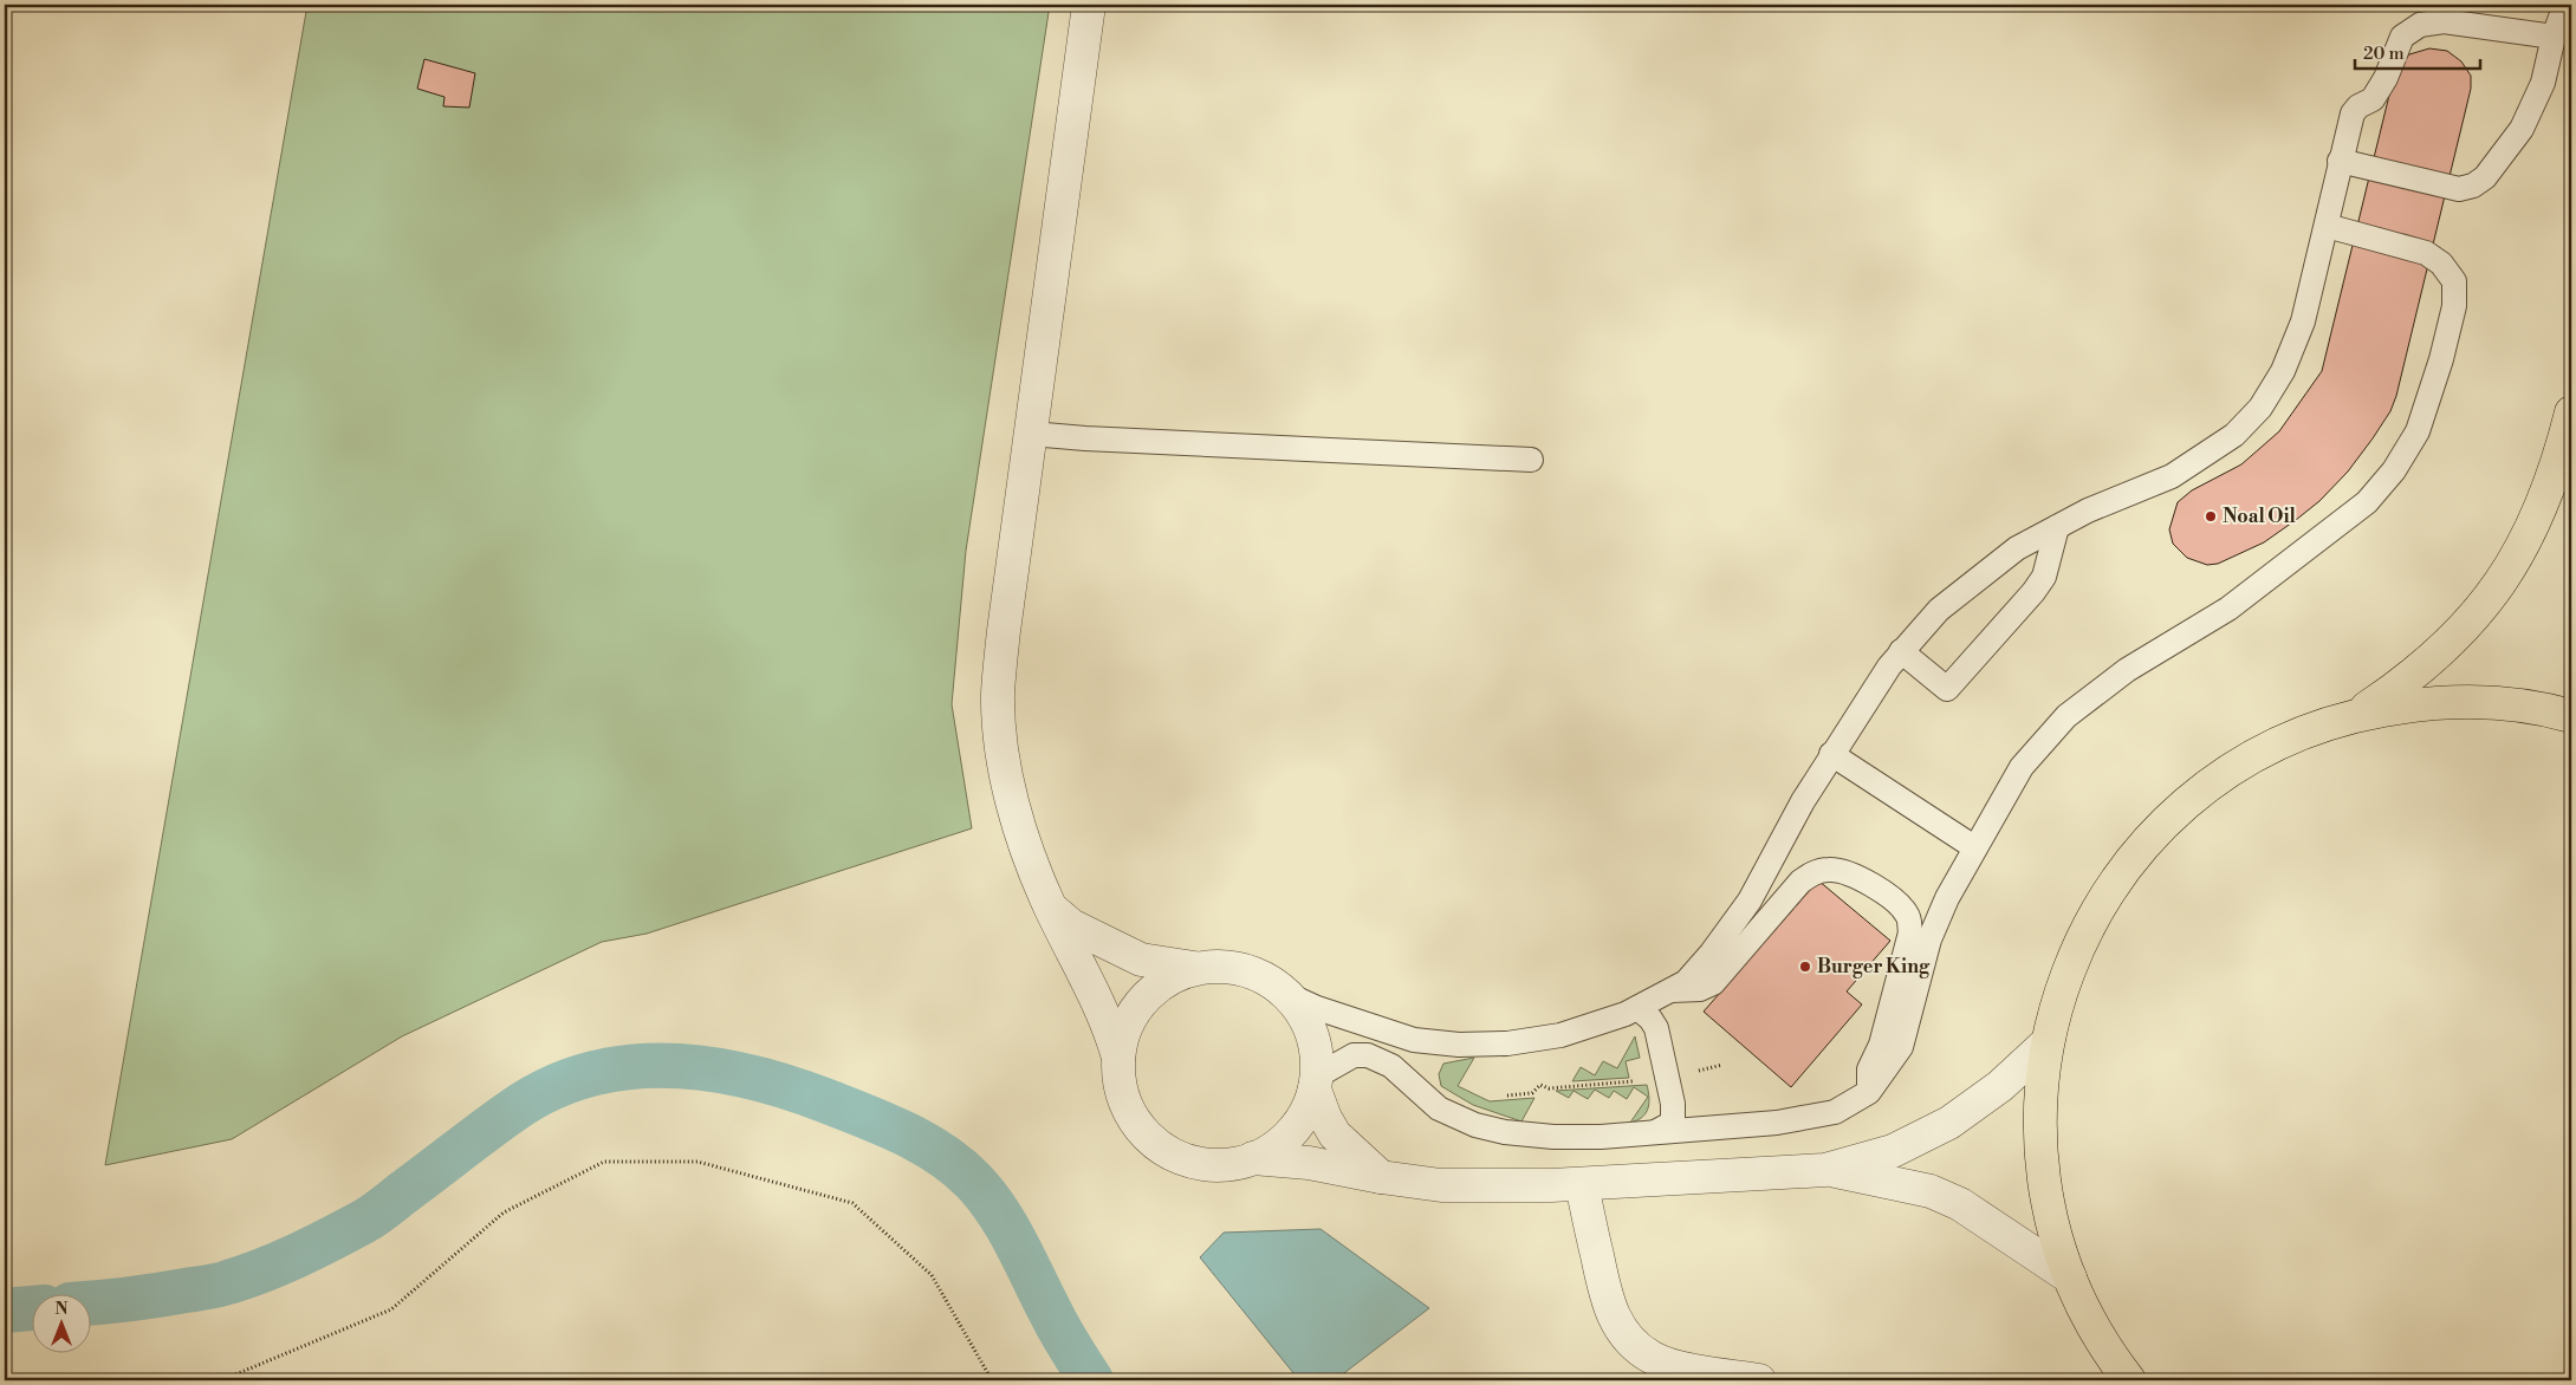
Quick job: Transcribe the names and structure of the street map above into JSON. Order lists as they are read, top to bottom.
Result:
{
  "places": ["Noal Oil", "Burger King"],
  "scale_bar": "20 m",
  "north": "top"
}
